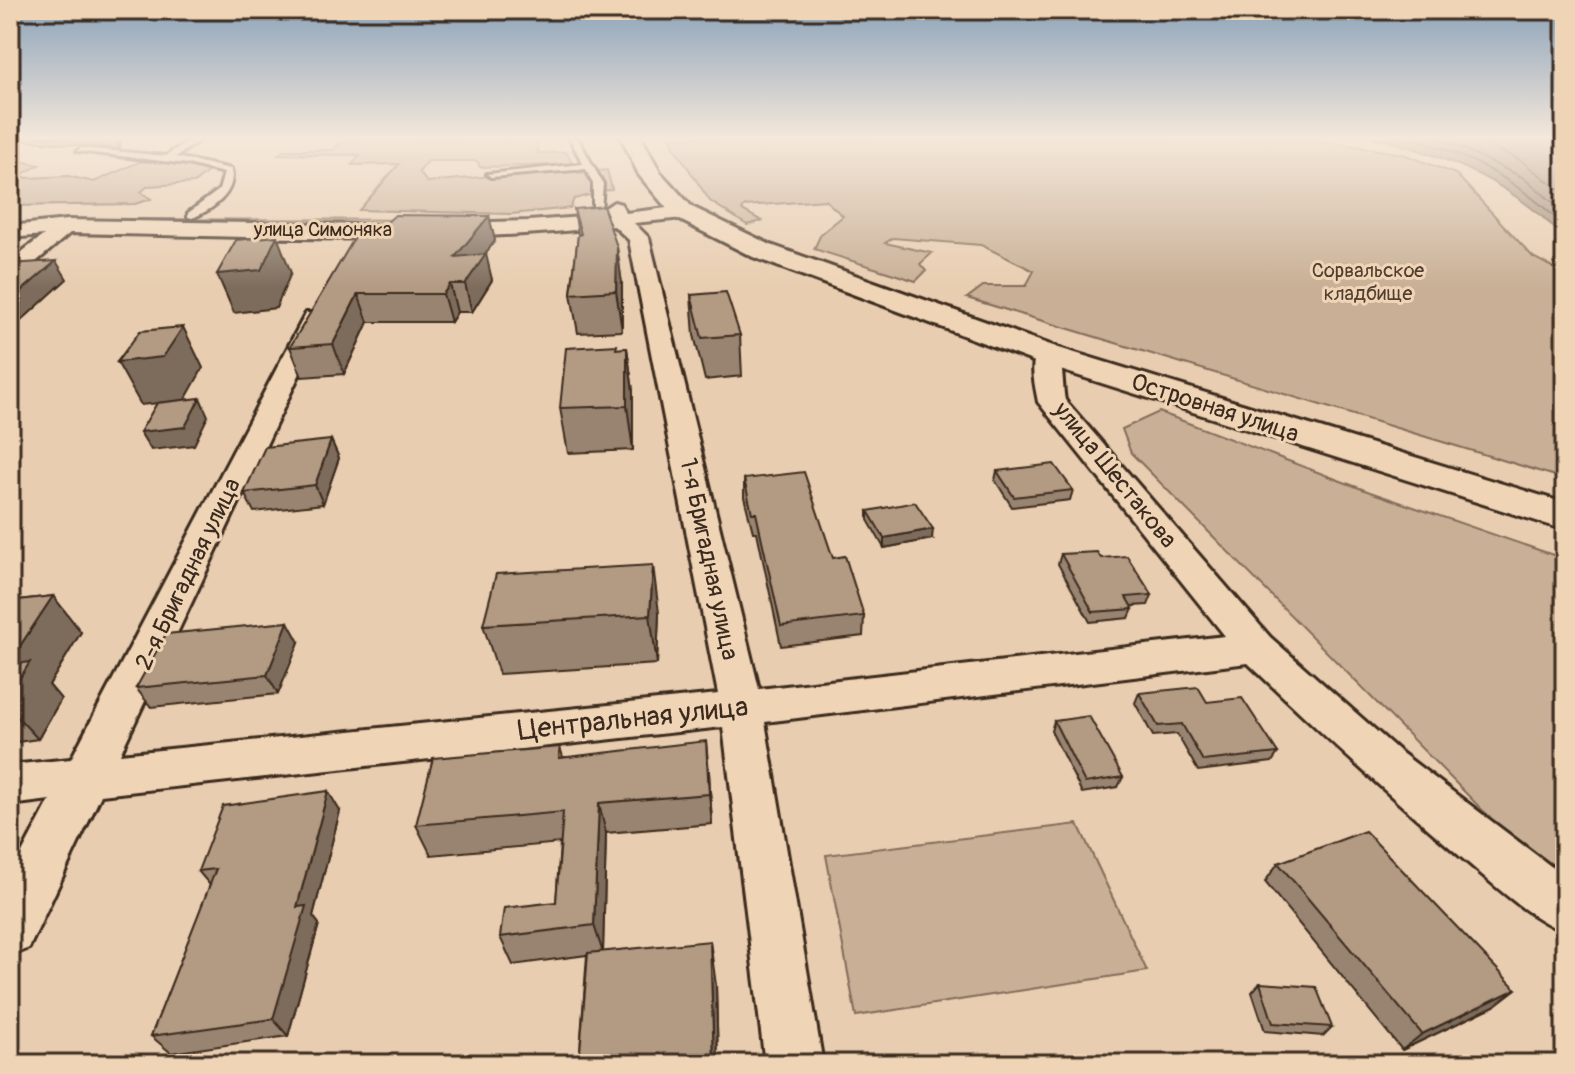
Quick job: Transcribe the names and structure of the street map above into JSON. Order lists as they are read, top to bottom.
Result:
{
  "streets": {
    "main road": ["Островная улица"],
    "street": [
      "улица Симоняка",
      "улица Шестакова",
      "1-я Бригадная улица",
      "2-я Бригадная улица",
      "Центральная улица"
    ]
  },
  "crossings": [
    ["улица Симоняка", "1-я Бригадная улица"],
    ["улица Симоняка", "2-я Бригадная улица"],
    ["Островная улица", "улица Шестакова"],
    ["улица Шестакова", "Центральная улица"],
    ["1-я Бригадная улица", "Центральная улица"],
    ["2-я Бригадная улица", "Центральная улица"]
  ],
  "parks": ["Сорвальское кладбище"]
}
